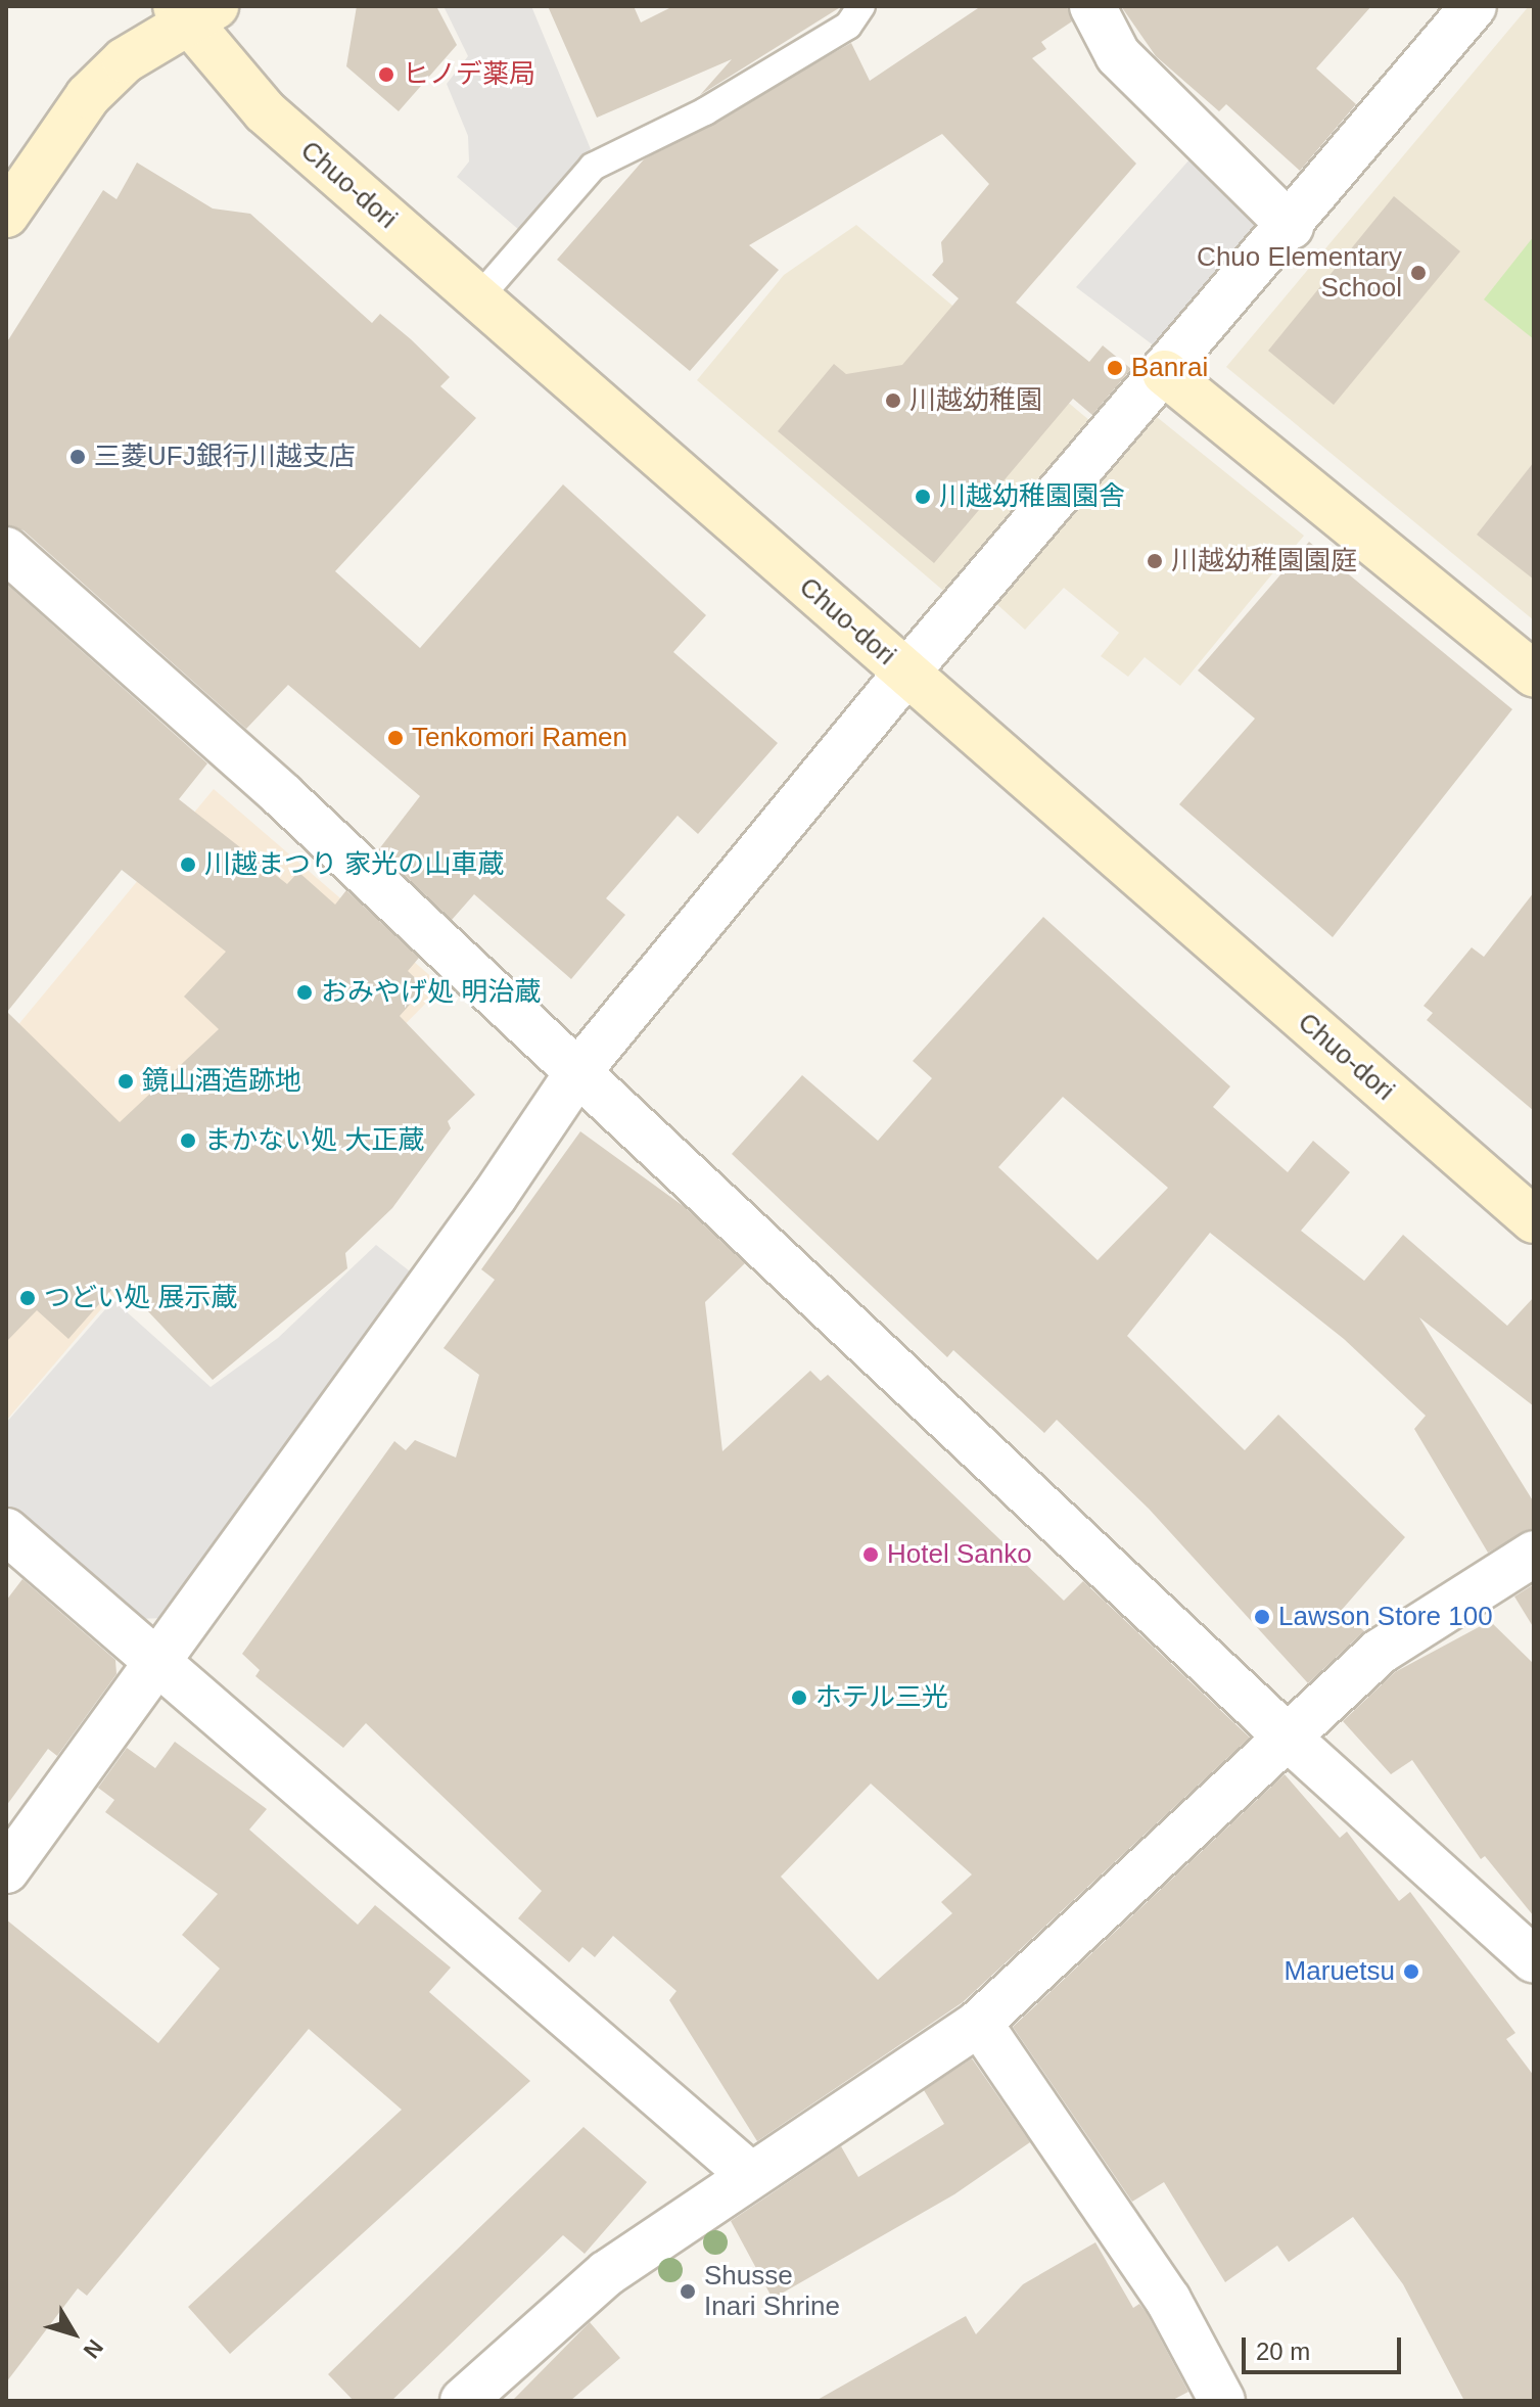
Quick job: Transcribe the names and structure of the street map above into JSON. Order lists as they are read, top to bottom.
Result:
{
  "streets": {
    "main road": ["Chuo-dori"]
  },
  "places": [
    "ヒノデ薬局",
    "Chuo Elementary School",
    "Banrai",
    "川越幼稚園",
    "三菱UFJ銀行川越支店",
    "川越幼稚園園舎",
    "川越幼稚園園庭",
    "Tenkomori Ramen",
    "川越まつり 家光の山車蔵",
    "おみやげ処 明治蔵",
    "鏡山酒造跡地",
    "まかない処 大正蔵",
    "つどい処 展示蔵",
    "Hotel Sanko",
    "Lawson Store 100",
    "ホテル三光",
    "Maruetsu",
    "Shusse Inari Shrine"
  ],
  "scale_bar": "20 m",
  "north": "bottom right"
}
